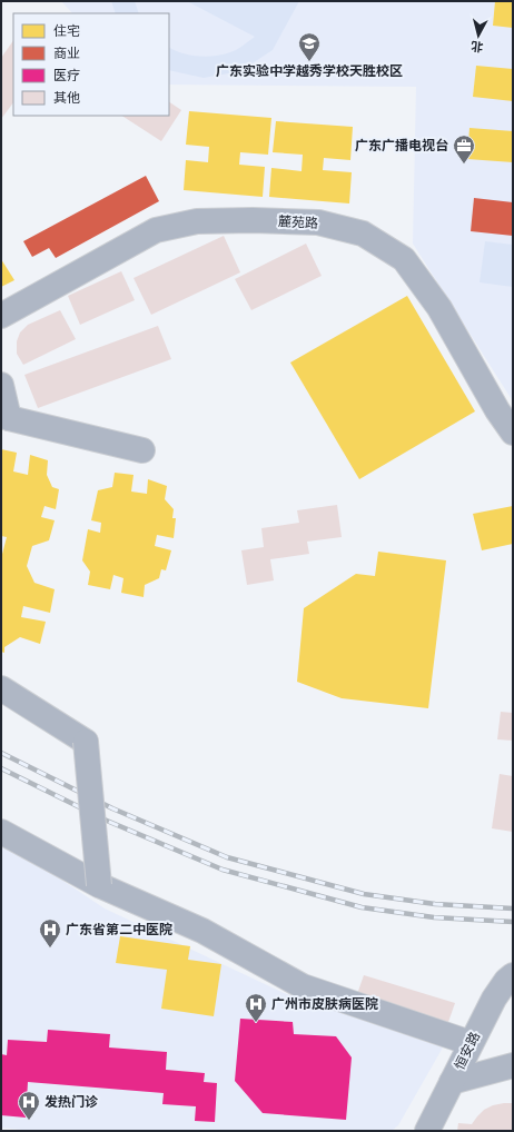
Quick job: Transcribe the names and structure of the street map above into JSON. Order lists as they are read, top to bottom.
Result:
{
  "streets": {
    "street": ["麓苑路", "恒安路"]
  },
  "places": {
    "school or university": ["广东实验中学越秀学校天胜校区"],
    "office": ["广东广播电视台"],
    "hospital": ["广东省第二中医院", "广州市皮肤病医院", "发热门诊"]
  },
  "legend": [
    "住宅",
    "商业",
    "医疗",
    "其他"
  ],
  "north": "bottom"
}
